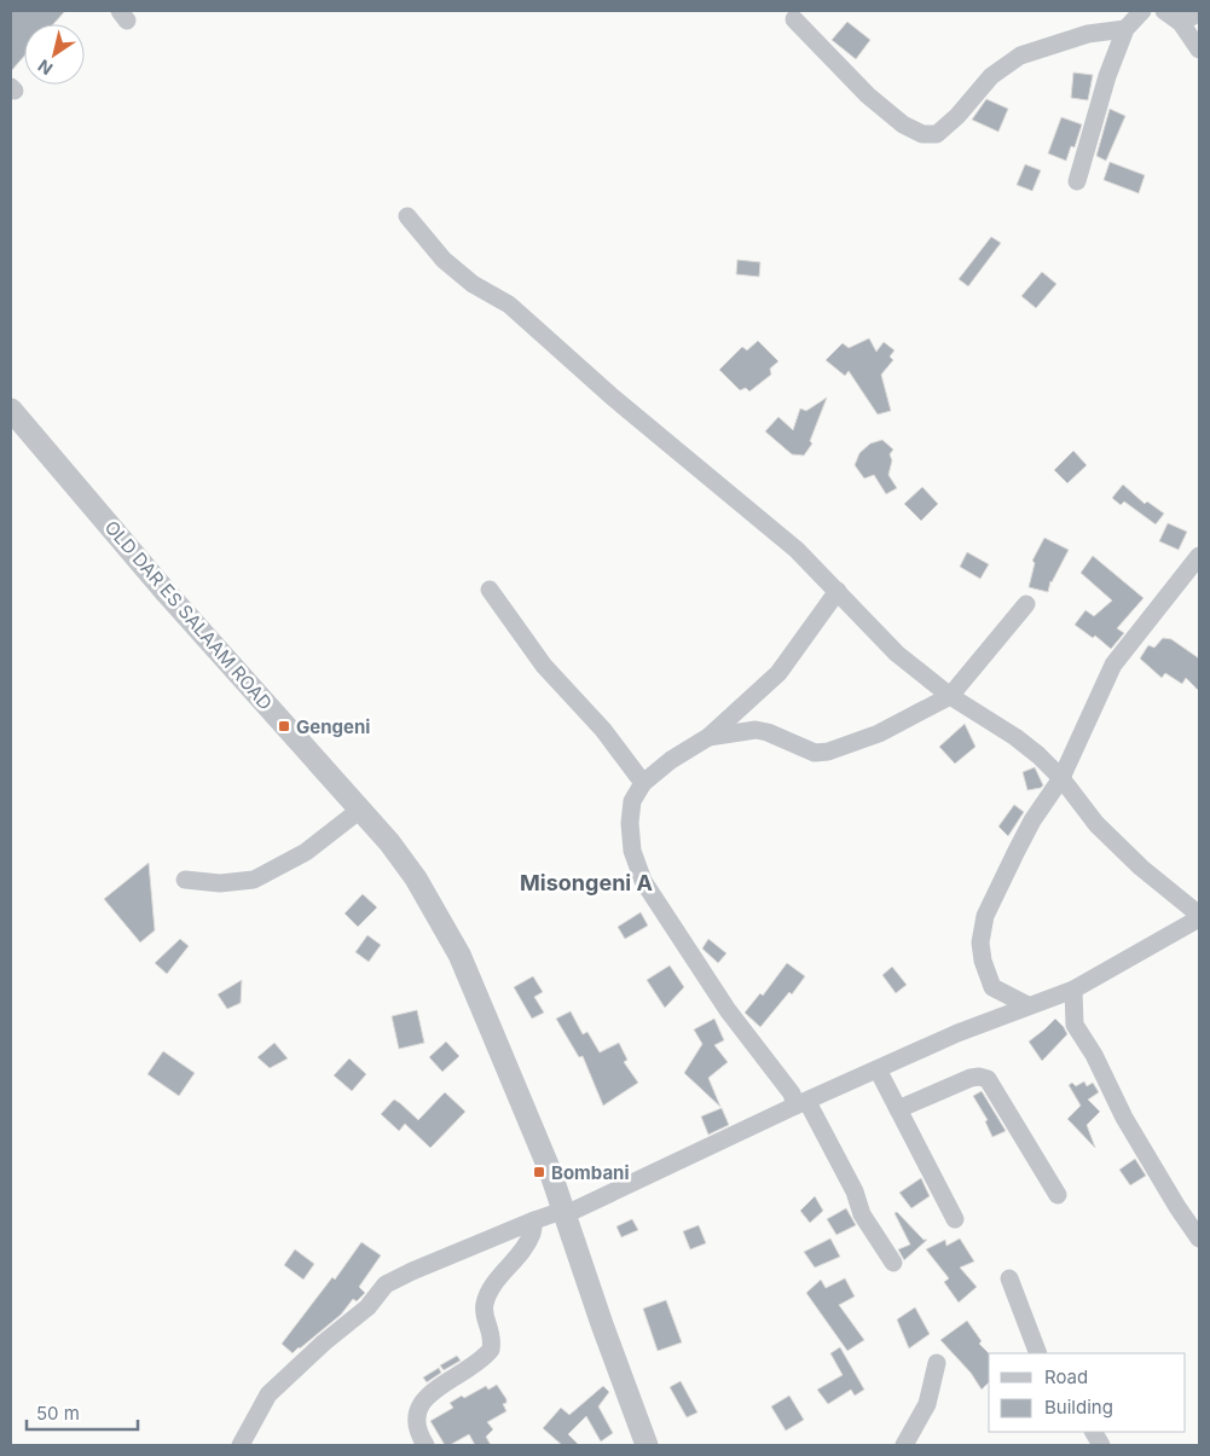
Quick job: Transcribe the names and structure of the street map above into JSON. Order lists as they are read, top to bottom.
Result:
{
  "streets": {
    "street": ["OLD DAR ES SALAAM ROAD"]
  },
  "districts": ["Misongeni A"],
  "places": {
    "transit": ["Gengeni", "Bombani"]
  },
  "legend": ["Road", "Building"],
  "scale_bar": "50 m",
  "north": "bottom left"
}
